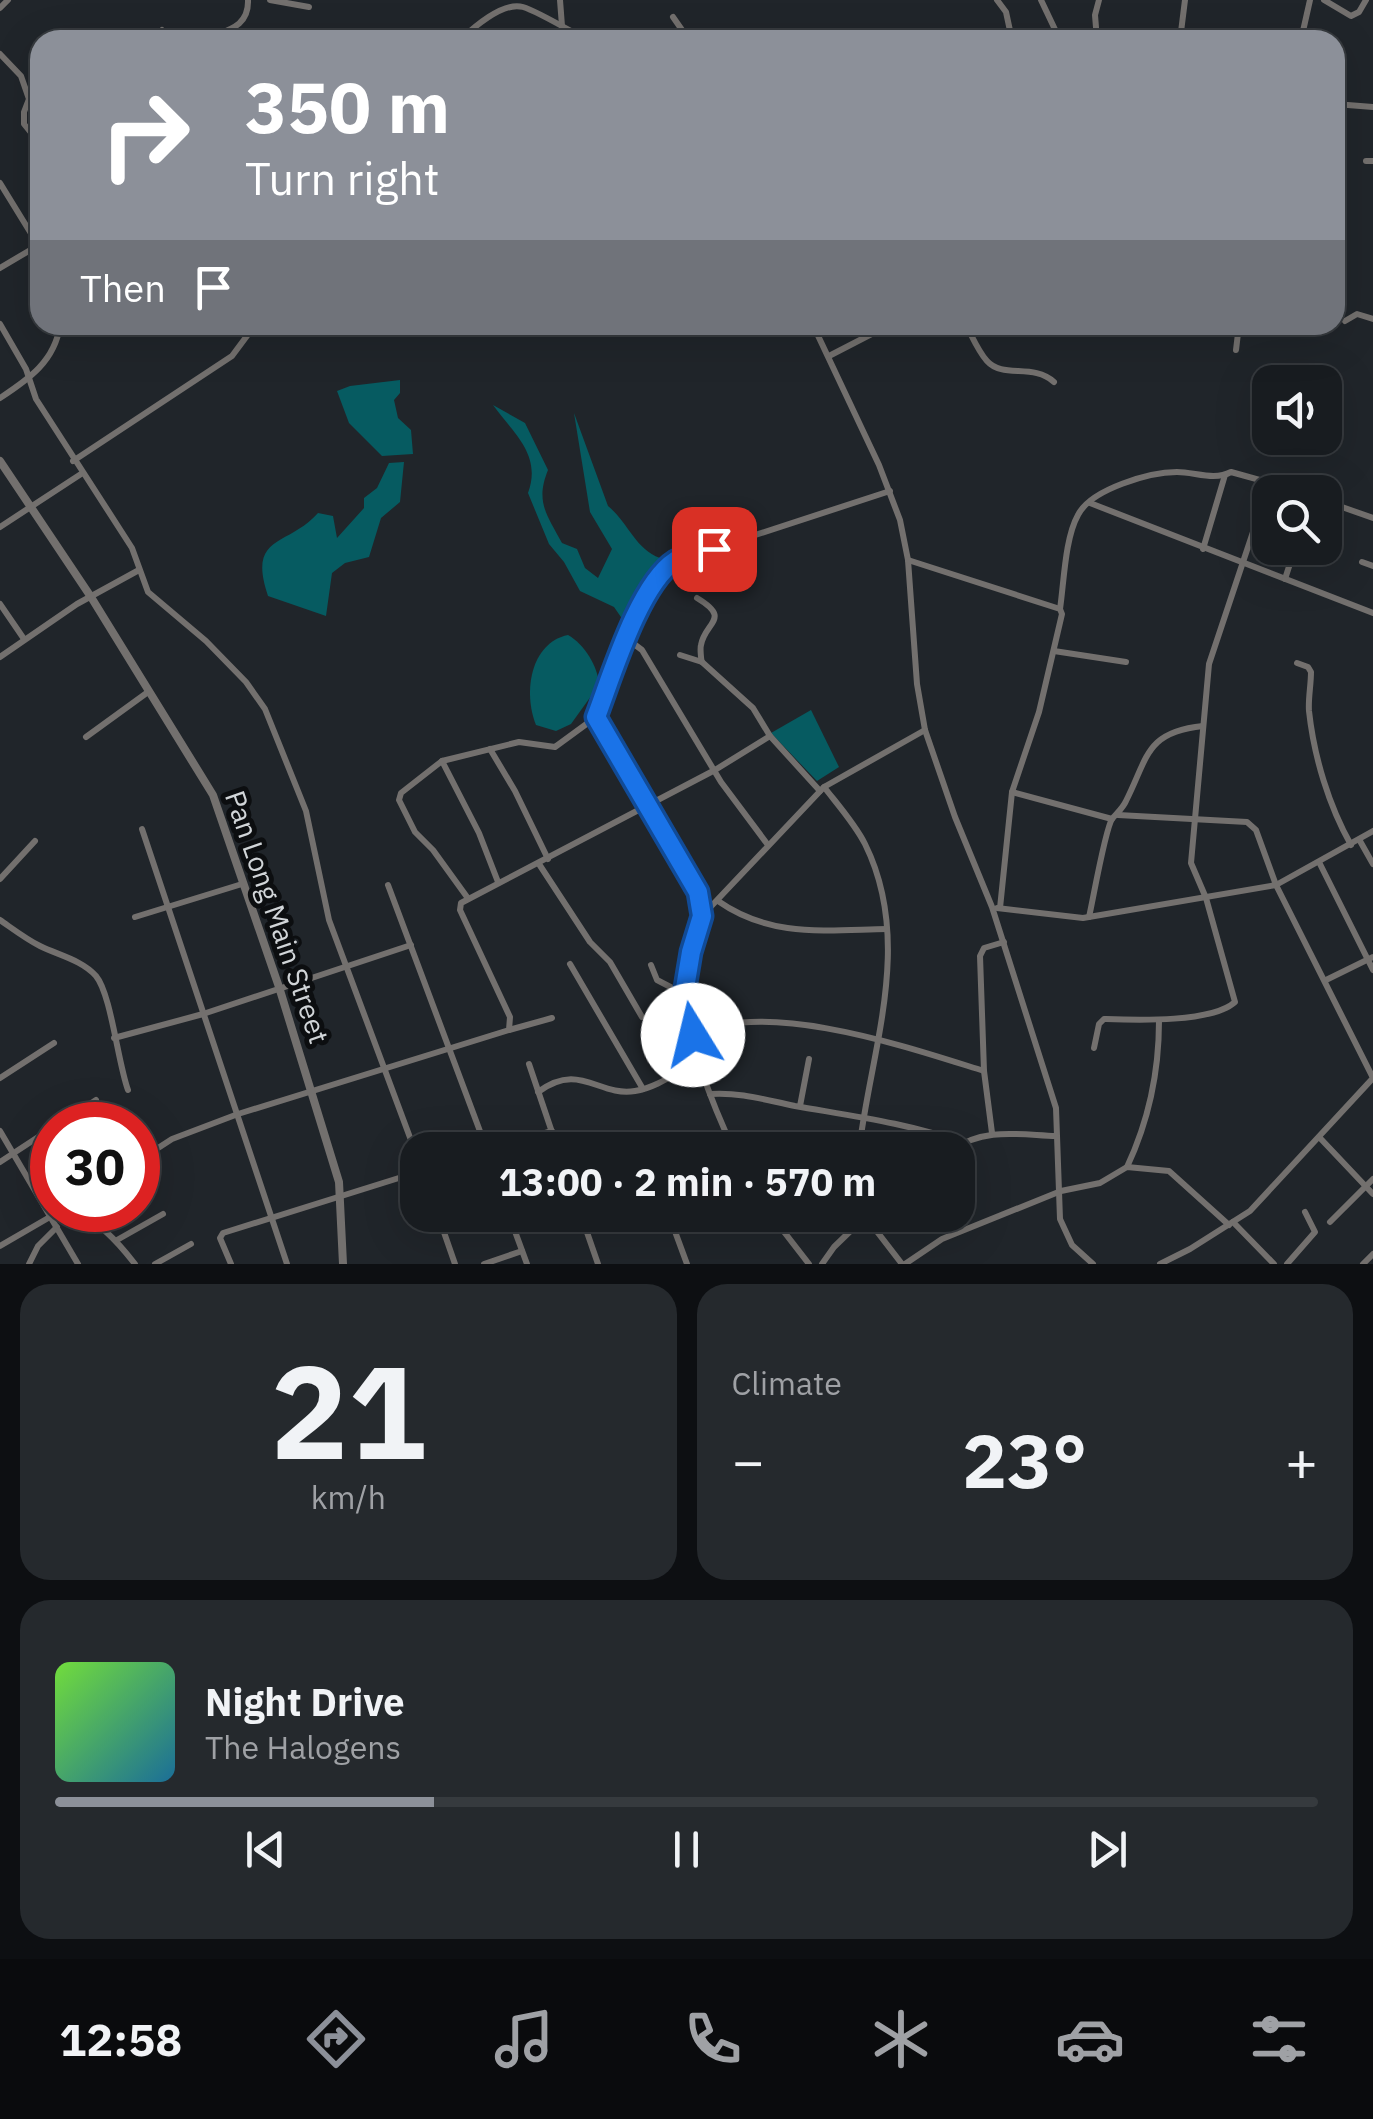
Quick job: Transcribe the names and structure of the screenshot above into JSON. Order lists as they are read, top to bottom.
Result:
{
  "streets": {
    "street": ["Pan Long Main Street"]
  },
  "page": {
    "turn": ["350 m", "Turn right"],
    "then": "Then",
    "limit": "30",
    "trip": "13:00 · 2 min · 570 m",
    "tile": [
      ["21", "km/h"],
      "Climate"
    ],
    "heat": ["−", "23°", "+"],
    "song": ["Night Drive", "The Halogens"],
    "tabs": "12:58"
  }
}
